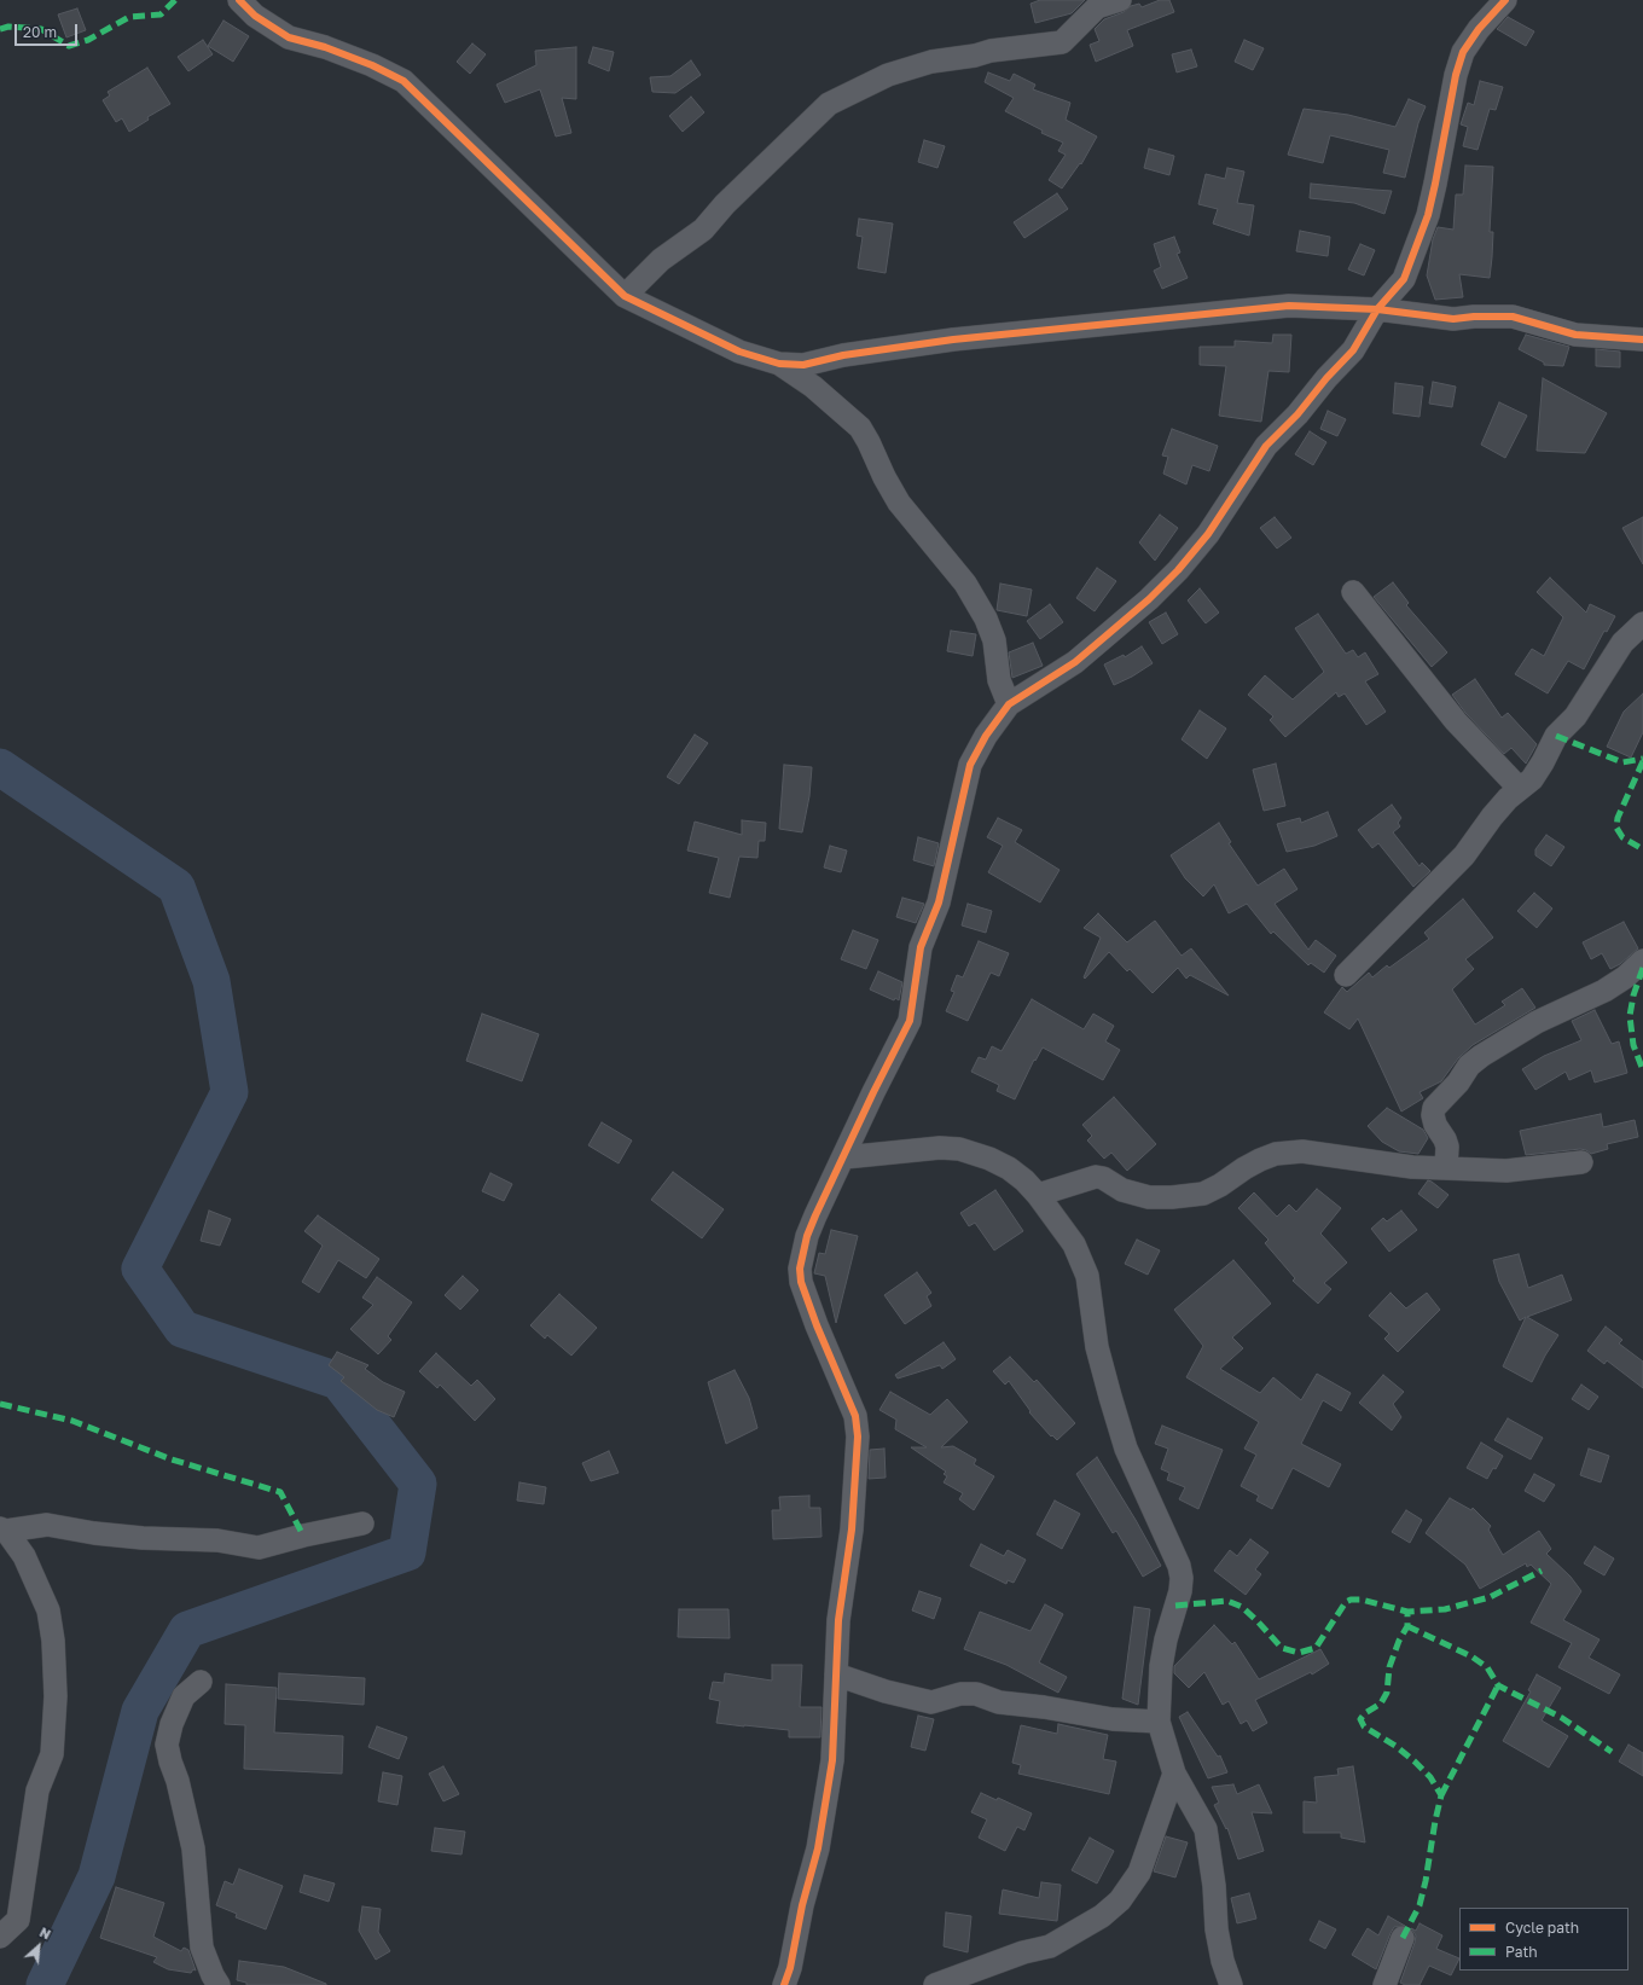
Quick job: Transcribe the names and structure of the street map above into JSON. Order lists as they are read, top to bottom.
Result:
{
  "legend": ["Cycle path", "Path"],
  "scale_bar": "20 m",
  "north": "top right"
}
